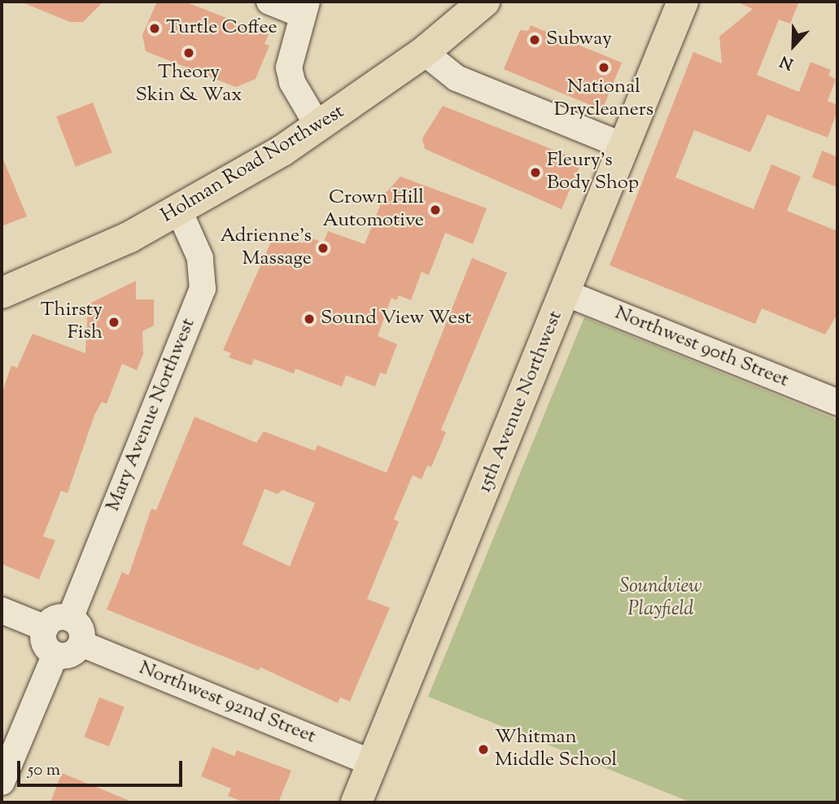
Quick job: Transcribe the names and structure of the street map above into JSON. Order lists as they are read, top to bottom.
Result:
{
  "streets": {
    "main road": ["Holman Road Northwest", "15th Avenue Northwest"],
    "street": ["Northwest 90th Street", "Mary Avenue Northwest", "Northwest 92nd Street"]
  },
  "crossings": [
    ["Holman Road Northwest", "Mary Avenue Northwest"],
    ["Northwest 90th Street", "15th Avenue Northwest"],
    ["15th Avenue Northwest", "Northwest 92nd Street"],
    ["Mary Avenue Northwest", "Northwest 92nd Street"]
  ],
  "parks": ["Soundview Playfield"],
  "places": [
    "Turtle Coffee",
    "Subway",
    "Theory Skin & Wax",
    "National Drycleaners",
    "Fleury's Body Shop",
    "Crown Hill Automotive",
    "Adrienne's Massage",
    "Sound View West",
    "Thirsty Fish",
    "Whitman Middle School"
  ],
  "scale_bar": "50 m",
  "north": "bottom"
}
